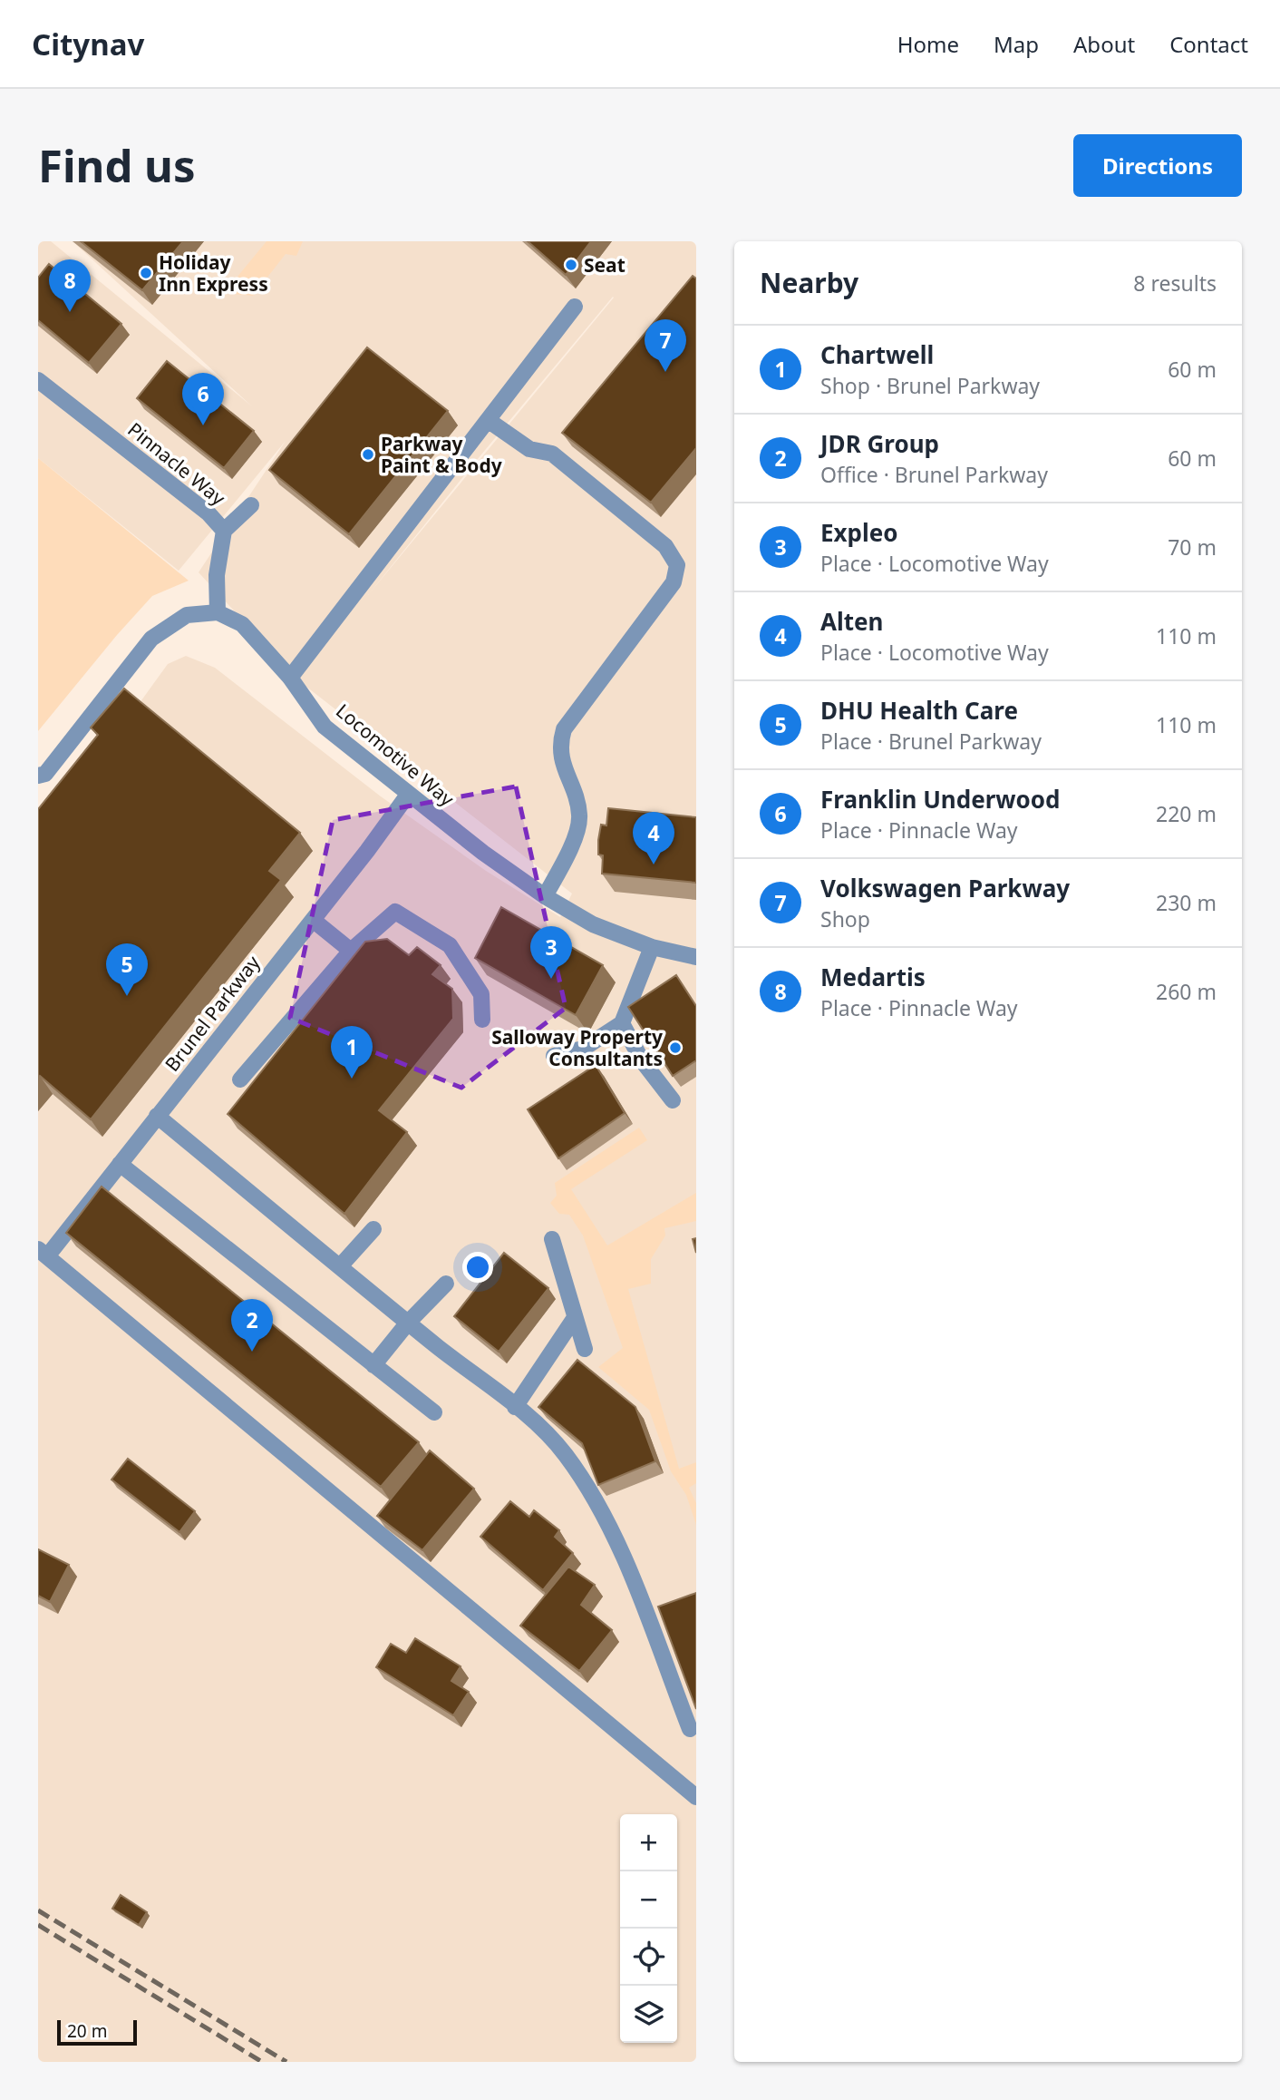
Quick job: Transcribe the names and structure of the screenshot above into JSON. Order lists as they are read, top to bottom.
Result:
{
  "streets": {
    "street": ["Pinnacle Way", "Locomotive Way", "Brunel Parkway"]
  },
  "crossings": [
    ["Pinnacle Way", "Locomotive Way"],
    ["Locomotive Way", "Brunel Parkway"]
  ],
  "places": [
    "Seat",
    "Holiday Inn Express",
    "Parkway Paint & Body",
    "Salloway Property Consultants"
  ],
  "scale_bar": "20 m",
  "page": {
    "header": "Citynav",
    "nav": [
      "Home",
      "Map",
      "About",
      "Contact"
    ],
    "buttons": "Directions",
    "title": "Find us",
    "heading": ["Nearby", "8 results"],
    "pins": [
      "8",
      "7",
      "6",
      "4",
      "3",
      "5",
      "1",
      "2"
    ],
    "list": [
      {
        "mark": "1",
        "name": "Chartwell",
        "note": "Shop · Brunel Parkway",
        "value": "60 m"
      },
      {
        "mark": "2",
        "name": "JDR Group",
        "note": "Office · Brunel Parkway",
        "value": "60 m"
      },
      {
        "mark": "3",
        "name": "Expleo",
        "note": "Place · Locomotive Way",
        "value": "70 m"
      },
      {
        "mark": "4",
        "name": "Alten",
        "note": "Place · Locomotive Way",
        "value": "110 m"
      },
      {
        "mark": "5",
        "name": "DHU Health Care",
        "note": "Place · Brunel Parkway",
        "value": "110 m"
      },
      {
        "mark": "6",
        "name": "Franklin Underwood",
        "note": "Place · Pinnacle Way",
        "value": "220 m"
      },
      {
        "mark": "7",
        "name": "Volkswagen Parkway",
        "note": "Shop",
        "value": "230 m"
      },
      {
        "mark": "8",
        "name": "Medartis",
        "note": "Place · Pinnacle Way",
        "value": "260 m"
      }
    ],
    "map_buttons": ["+", "−"],
    "scale": "20 m"
  }
}
